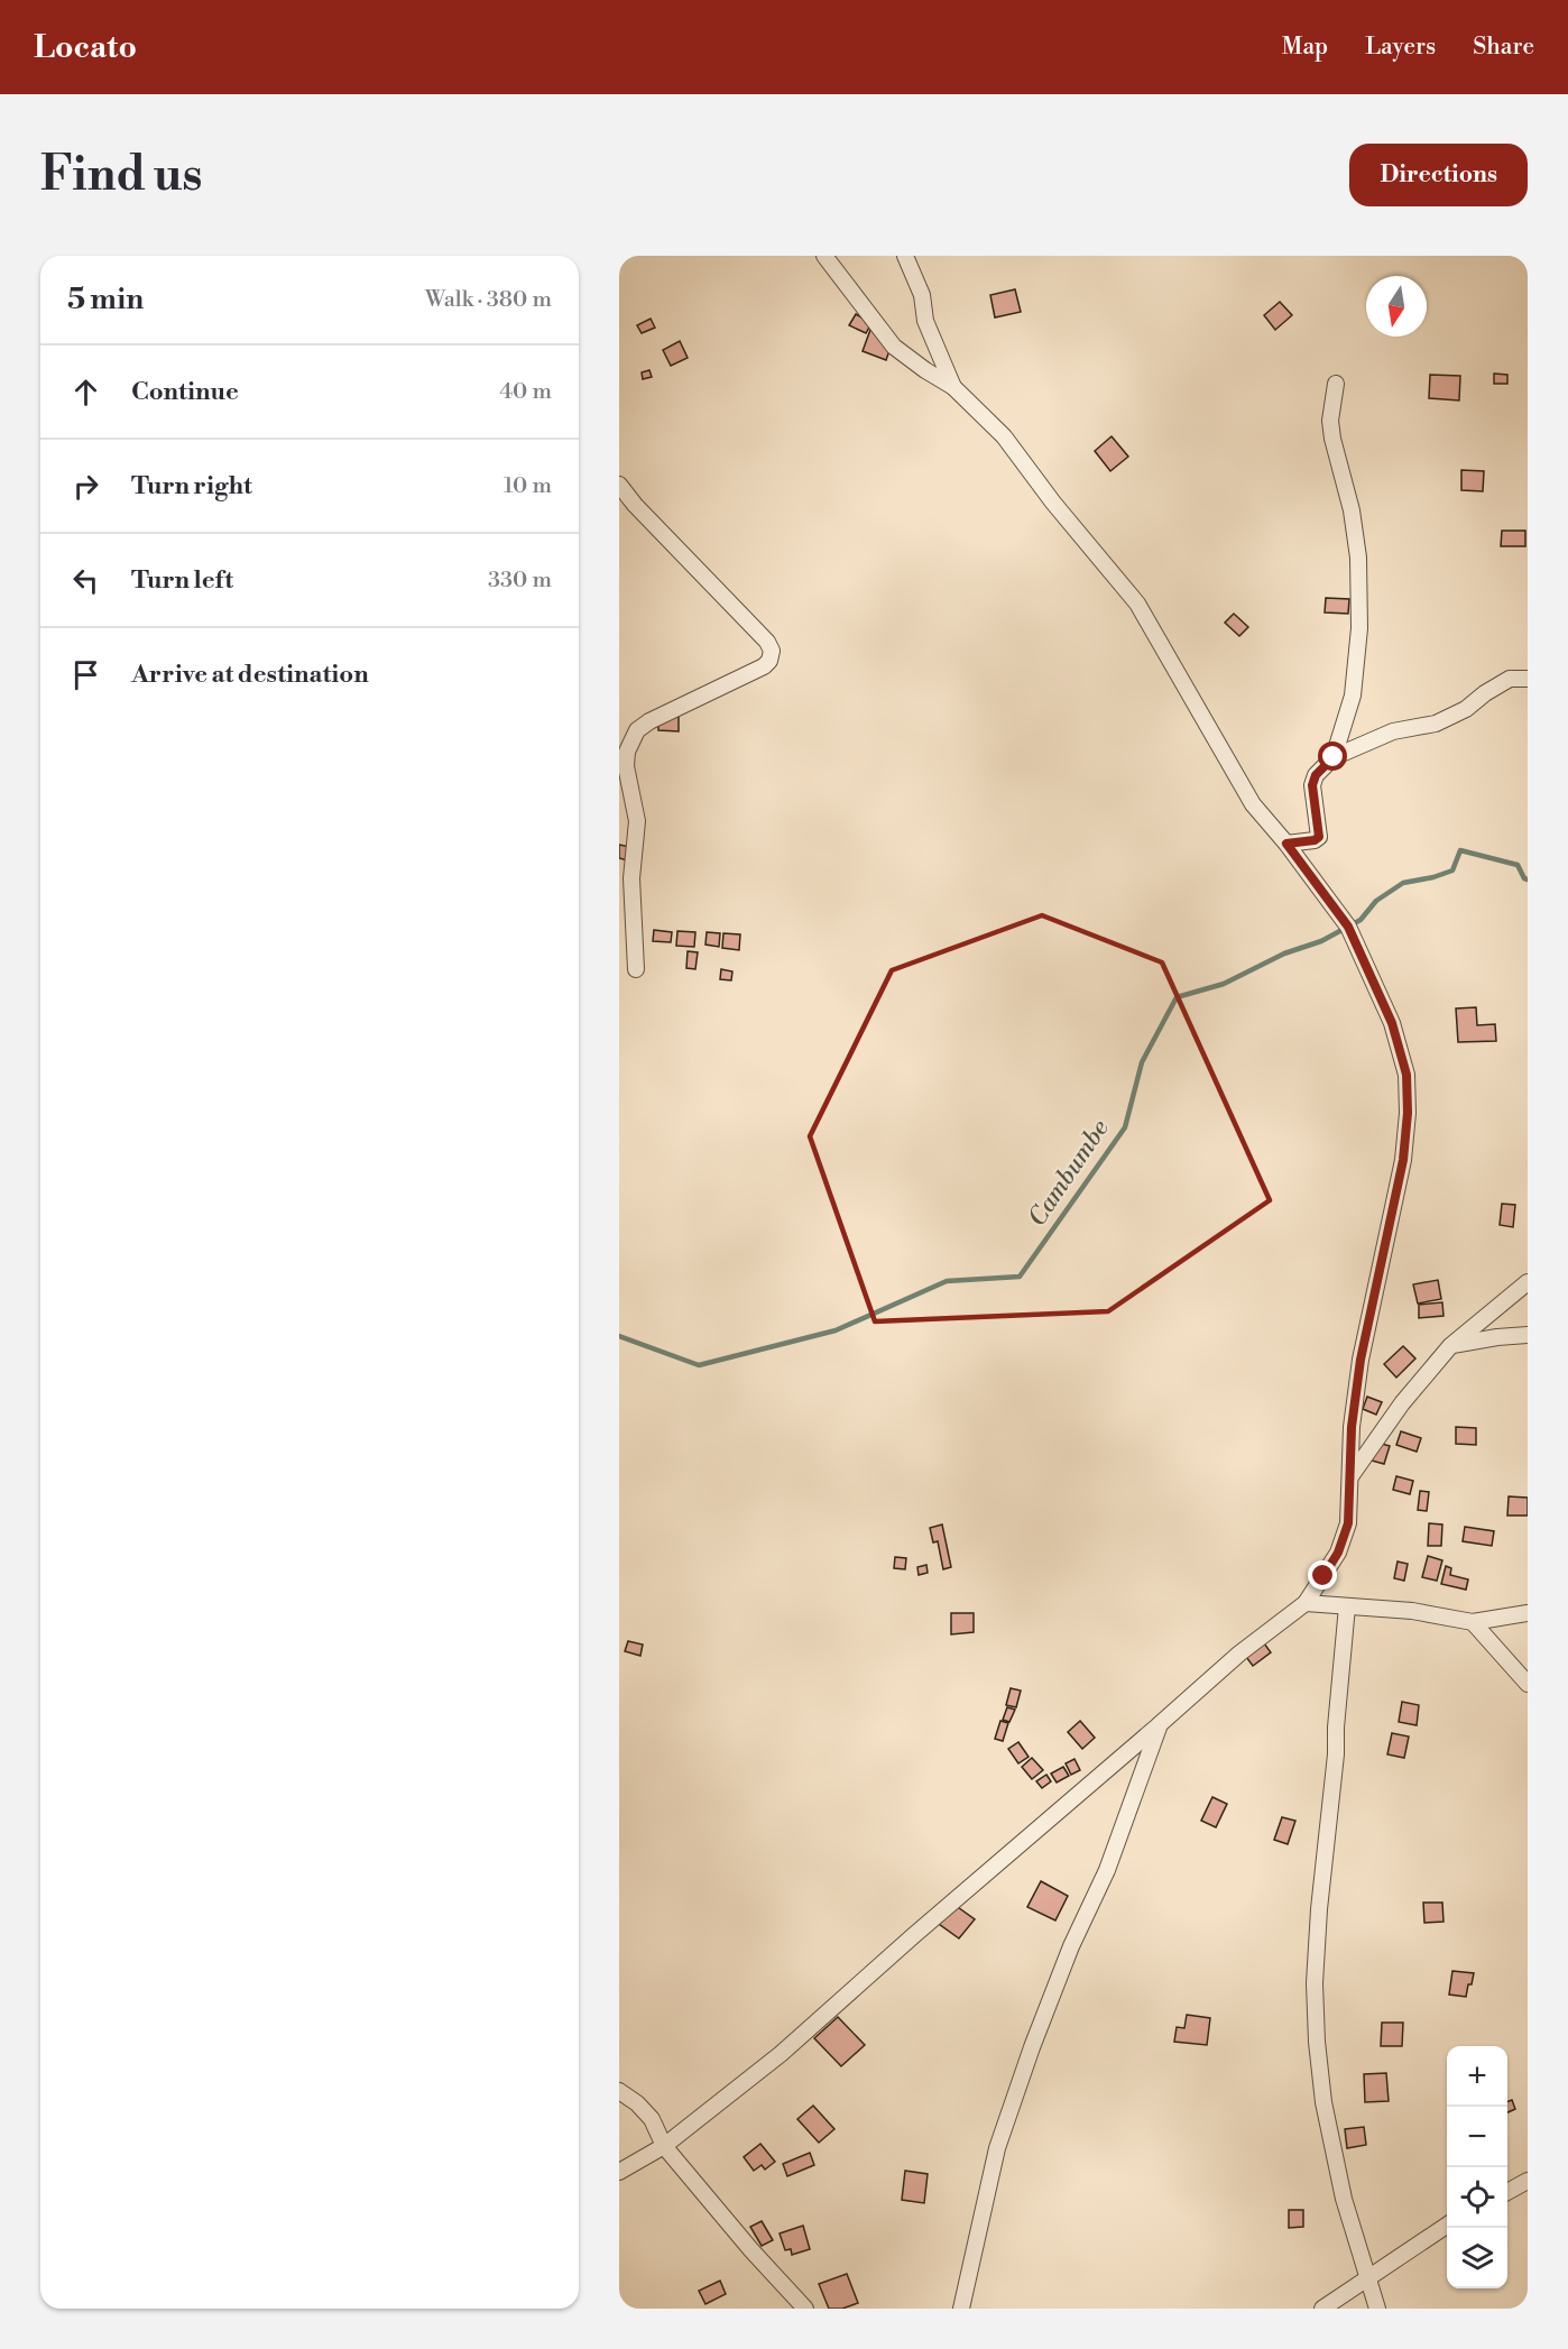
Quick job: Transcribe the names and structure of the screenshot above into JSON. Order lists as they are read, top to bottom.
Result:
{
  "water": ["Cambumbe"],
  "north": "bottom",
  "page": {
    "header": "Locato",
    "nav": ["Map", "Layers", "Share"],
    "buttons": "Directions",
    "title": "Find us",
    "heading": ["5 min", "Walk · 380 m"],
    "list": [
      ["Continue", "40 m"],
      ["Turn right", "10 m"],
      ["Turn left", "330 m"],
      "Arrive at destination"
    ],
    "map_buttons": ["+", "−"]
  }
}
